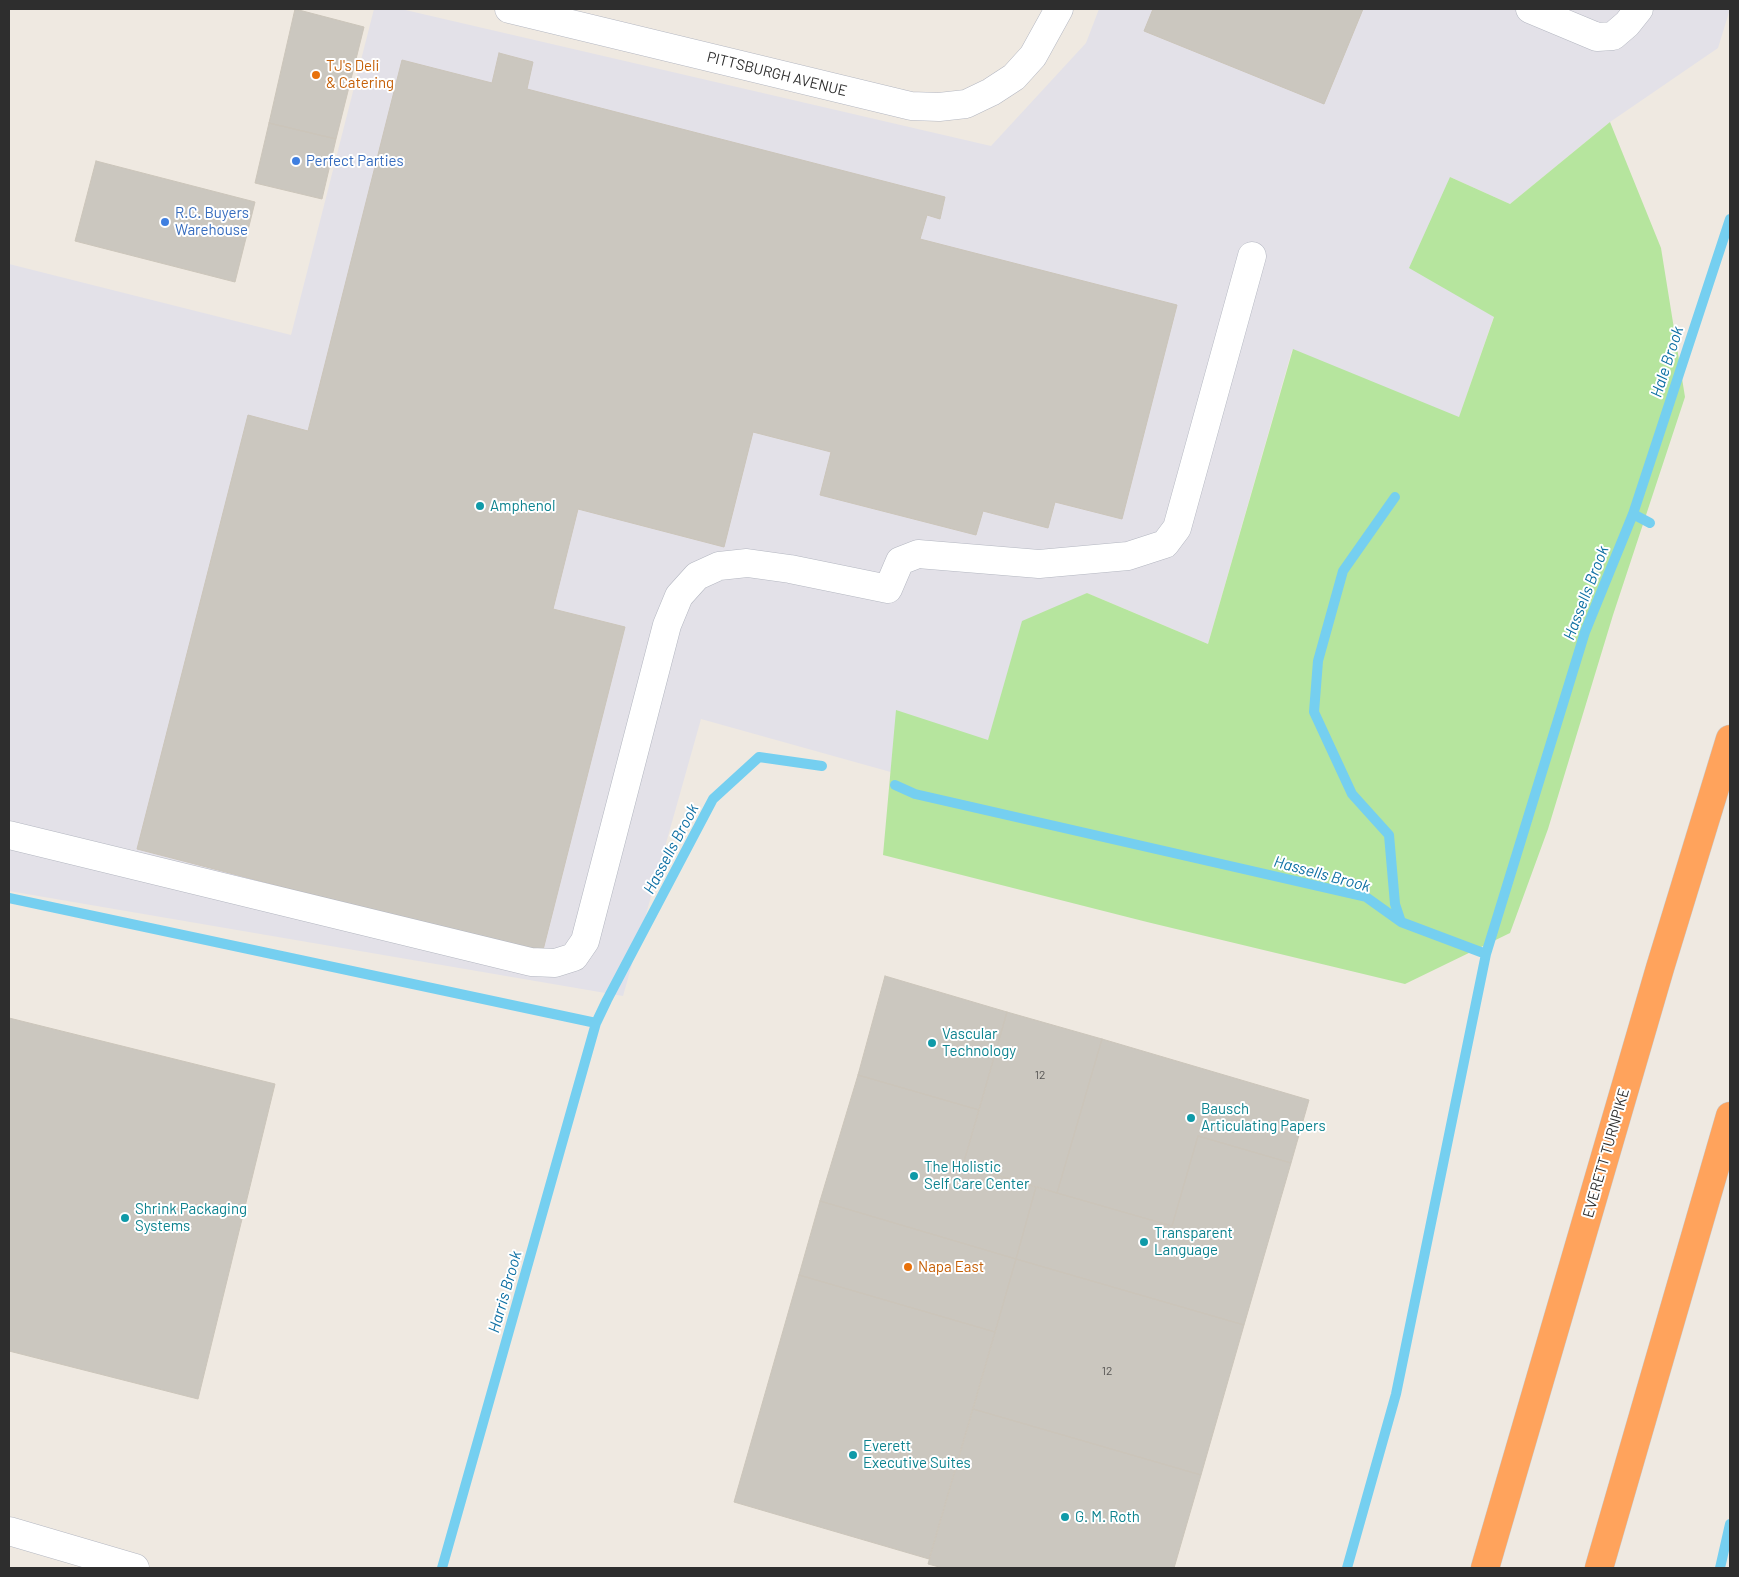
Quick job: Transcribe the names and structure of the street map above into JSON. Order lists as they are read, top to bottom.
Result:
{
  "streets": {
    "highway": ["EVERETT TURNPIKE"],
    "street": ["PITTSBURGH AVENUE"]
  },
  "water": ["Hale Brook", "Hassells Brook", "Harris Brook"],
  "places": [
    "TJ's Deli & Catering",
    "Perfect Parties",
    "R.C. Buyers Warehouse",
    "Amphenol",
    "Vascular Technology",
    "Bausch Articulating Papers",
    "The Holistic Self Care Center",
    "Shrink Packaging Systems",
    "Transparent Language",
    "Napa East",
    "Everett Executive Suites",
    "G. M. Roth"
  ],
  "house_numbers": ["12", "12"]
}
